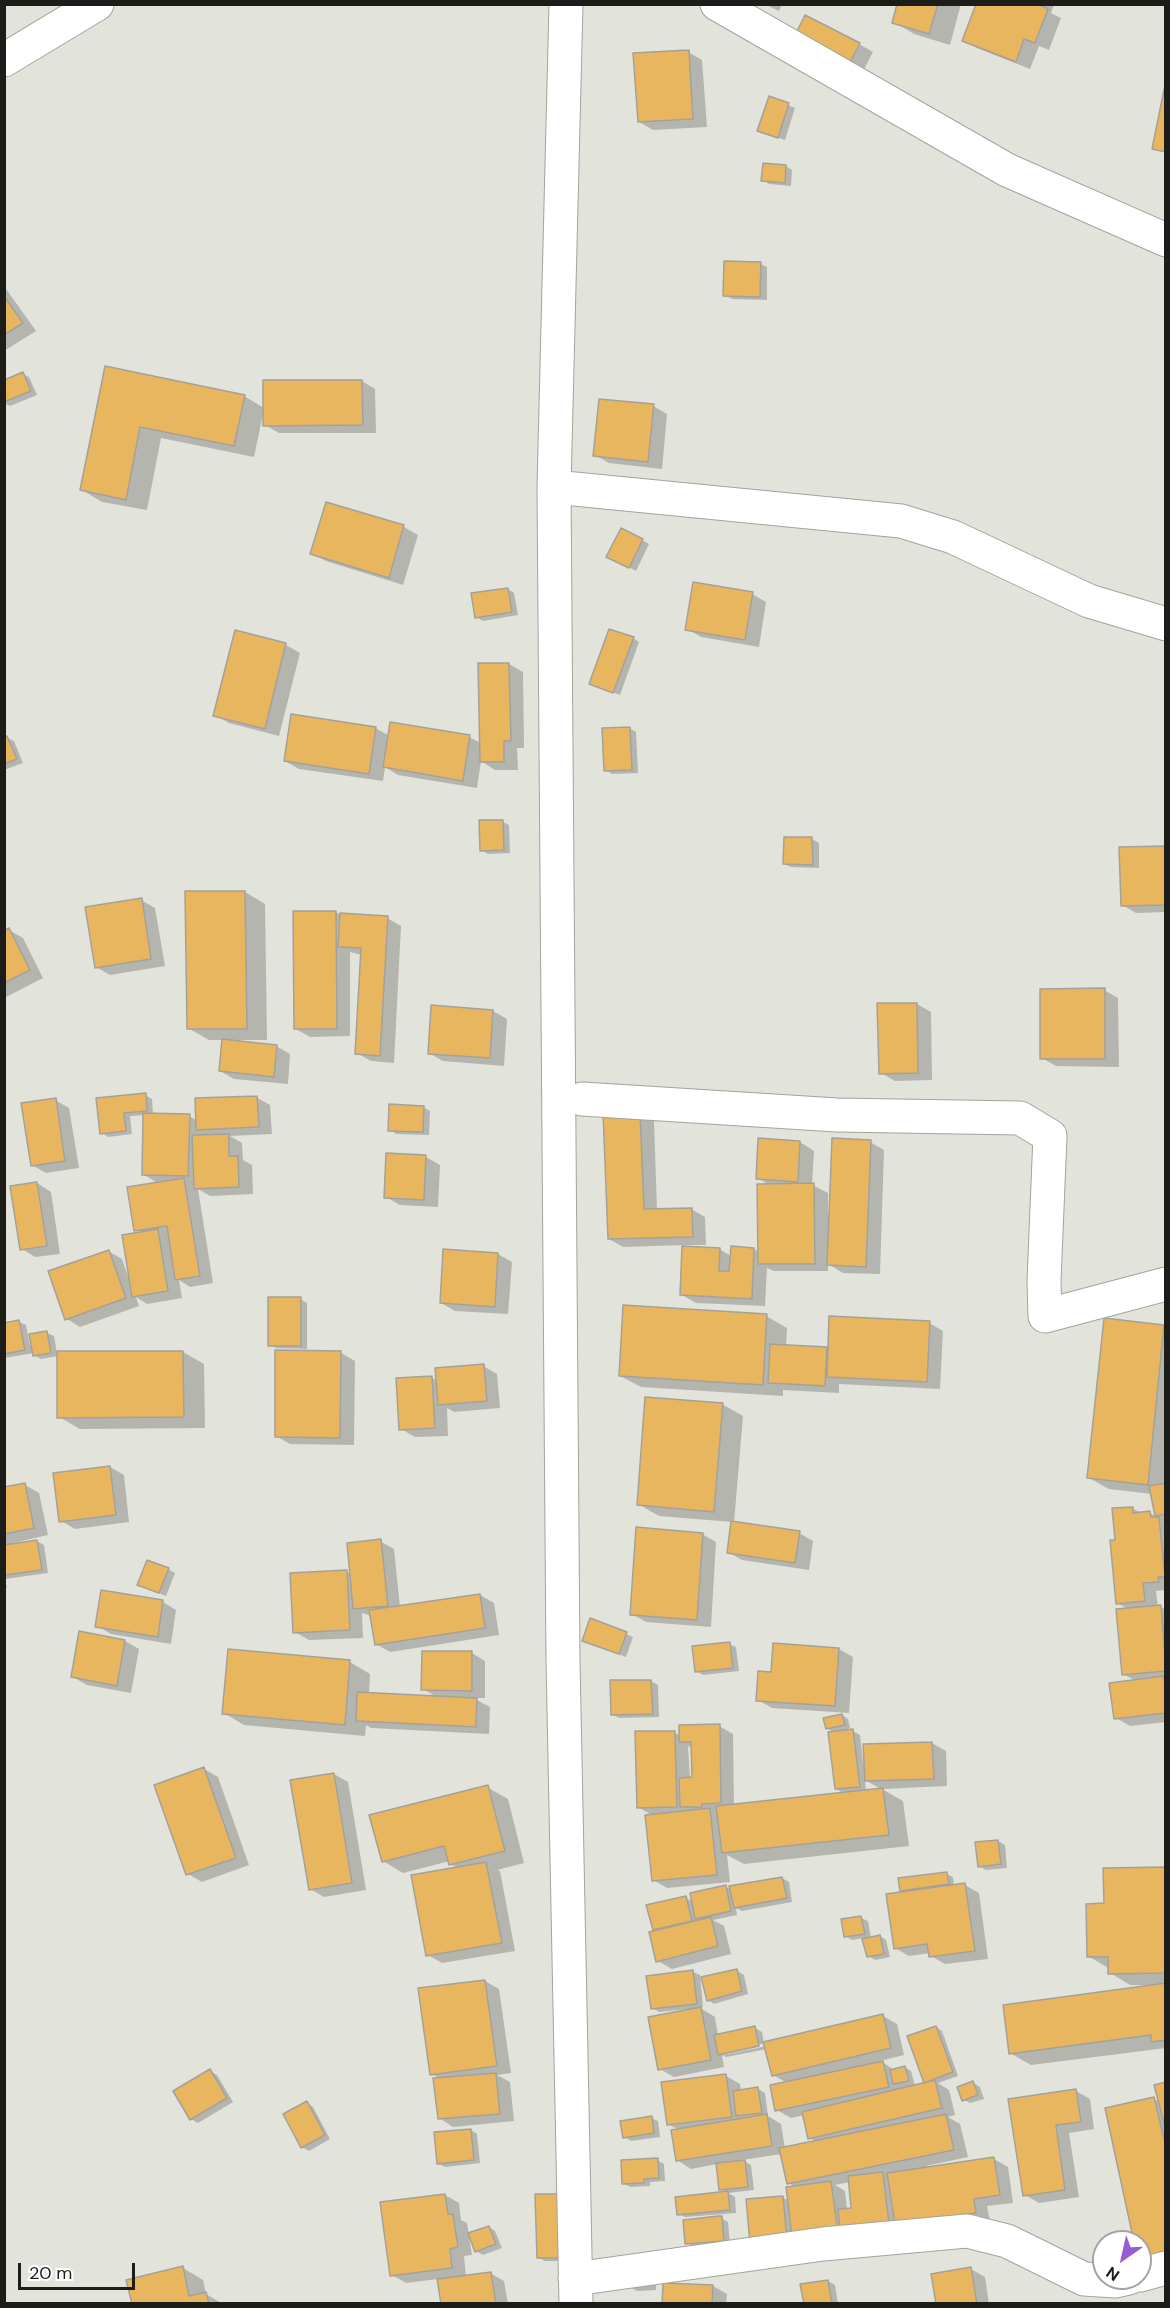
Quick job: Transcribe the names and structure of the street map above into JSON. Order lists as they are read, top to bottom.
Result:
{
  "scale_bar": "20 m",
  "north": "bottom left"
}
